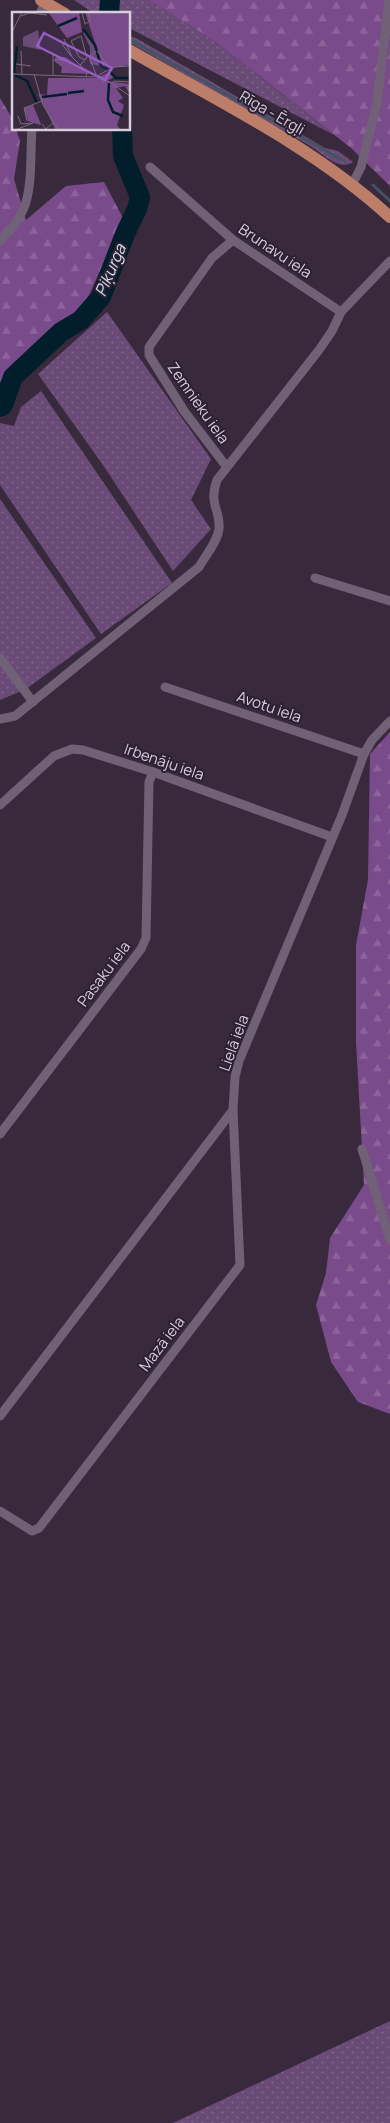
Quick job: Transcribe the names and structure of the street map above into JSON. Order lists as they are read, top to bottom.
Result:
{
  "streets": {
    "main road": ["Rīga - Ērgļi"],
    "street": [
      "Brunavu iela",
      "Zemnieku iela",
      "Avotu iela",
      "Irbenāju iela",
      "Pasaku iela",
      "Lielā iela",
      "Mazā iela"
    ]
  },
  "crossings": [
    ["Brunavu iela", "Zemnieku iela"],
    ["Avotu iela", "Lielā iela"],
    ["Irbenāju iela", "Pasaku iela"],
    ["Irbenāju iela", "Lielā iela"],
    ["Lielā iela", "Mazā iela"]
  ],
  "water": ["Piķurga"]
}
